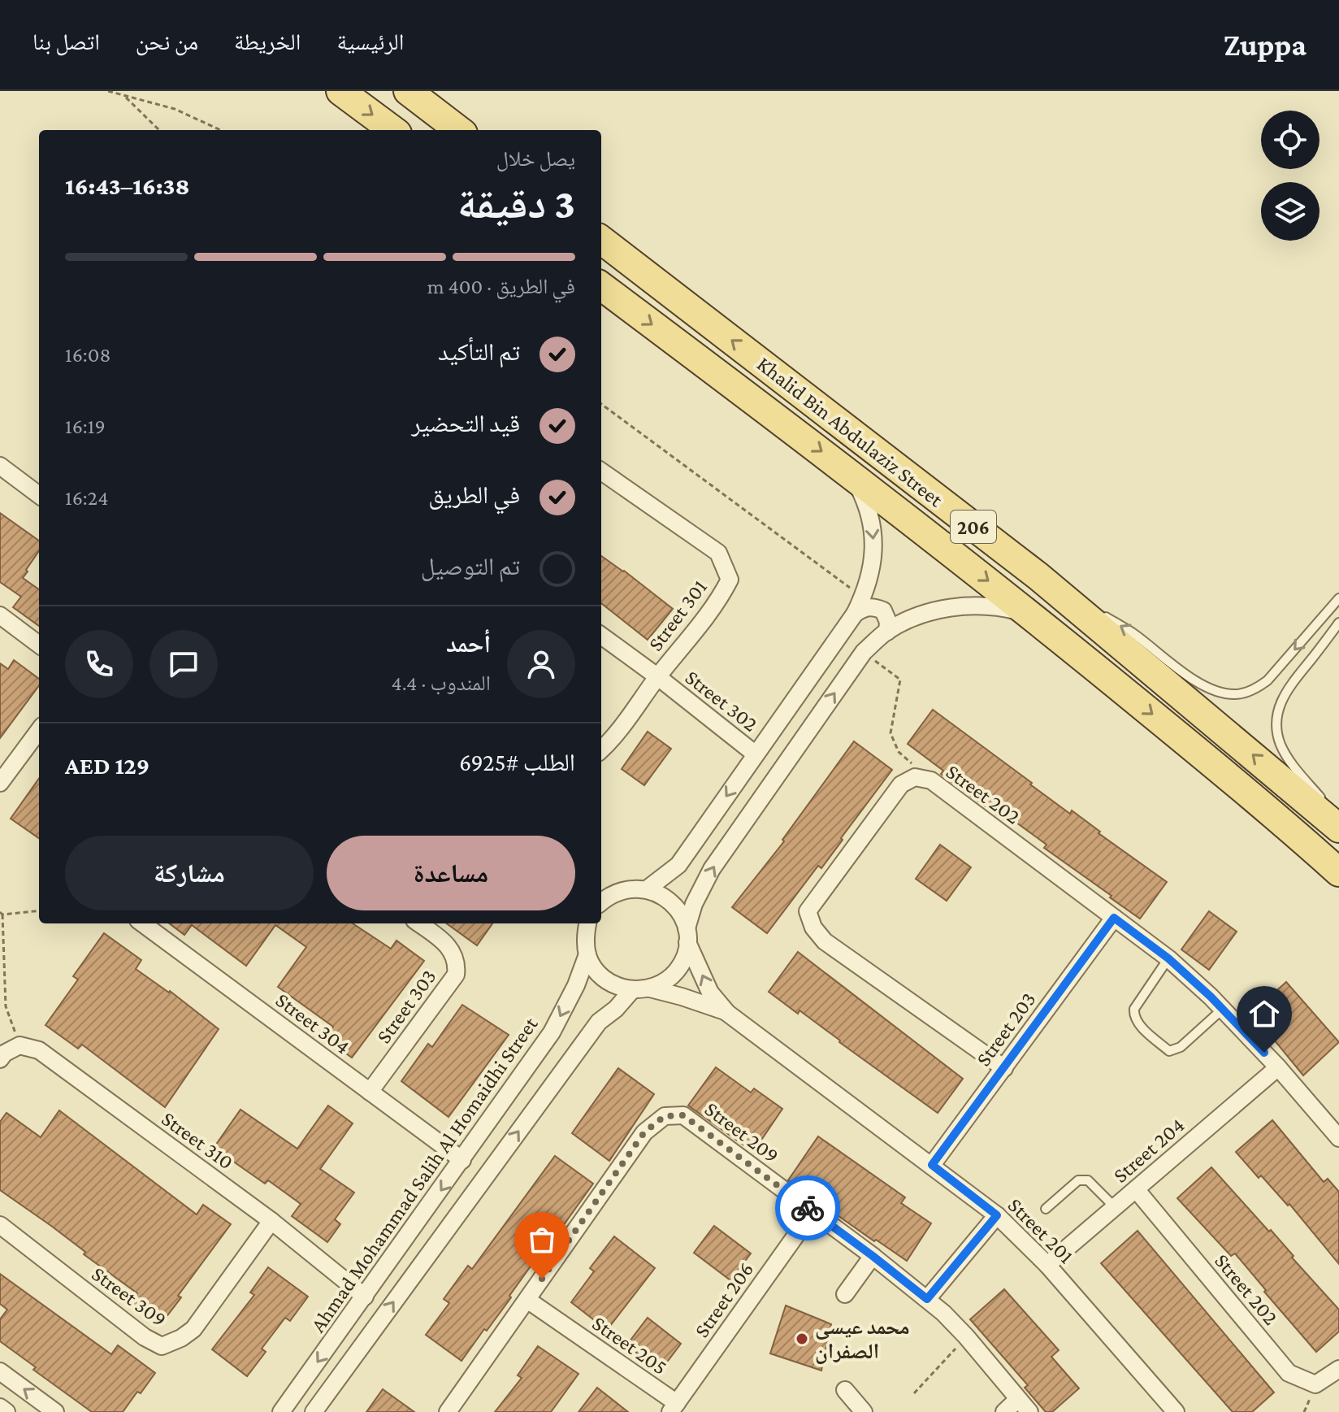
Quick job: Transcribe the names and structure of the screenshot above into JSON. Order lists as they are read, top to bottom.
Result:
{
  "streets": {
    "main road": ["Khalid Bin Abdulaziz Street", "206"],
    "street": [
      "Street 301",
      "Street 302",
      "Street 202",
      "Street 303",
      "Street 304",
      "Street 203",
      "Street 209",
      "Street 310",
      "Street 204",
      "Ahmad Mohammad Salih Al Homaidhi Street",
      "Street 201",
      "Street 309",
      "Street 206",
      "Street 205"
    ]
  },
  "crossings": [
    ["Street 301", "Street 302"],
    ["Street 202", "Street 203"],
    ["Street 202", "Street 204"],
    ["Street 303", "Street 304"],
    ["Street 304", "Ahmad Mohammad Salih Al Homaidhi Street"],
    ["Street 203", "Street 201"],
    ["Street 209", "Street 206"],
    ["Street 209", "Street 205"],
    ["Street 310", "Ahmad Mohammad Salih Al Homaidhi Street"],
    ["Street 310", "Street 309"],
    ["Street 204", "Street 201"],
    ["Street 206", "Street 205"]
  ],
  "places": ["محمد عيسى الصفران"],
  "page": {
    "header": "Zuppa",
    "nav": [
      "الرئيسية",
      "الخريطة",
      "من نحن",
      "اتصل بنا"
    ],
    "heading": ["3 دقيقة", "يصل خلال", "16:38–16:43"],
    "panel": [
      "أحمد",
      "المندوب · 4.4",
      "الطلب #6925",
      "AED 129"
    ],
    "bar": "في الطريق · 400 m",
    "list": [
      ["تم التأكيد", "16:08"],
      ["قيد التحضير", "16:19"],
      ["في الطريق", "16:24"],
      "تم التوصيل"
    ],
    "buttons": ["مساعدة", "مشاركة"]
  }
}
